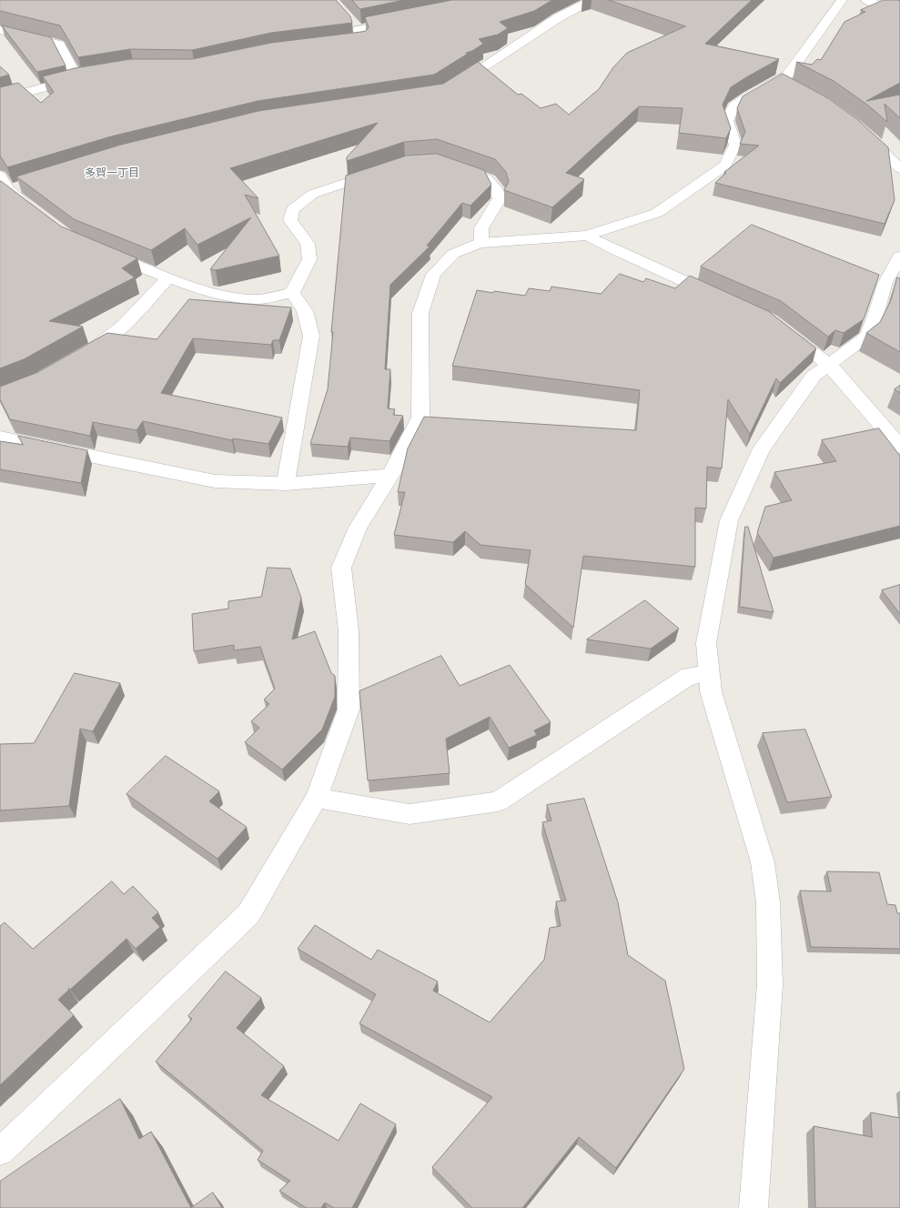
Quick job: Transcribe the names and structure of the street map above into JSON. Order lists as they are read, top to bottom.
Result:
{
  "districts": ["多賀一丁目"]
}
